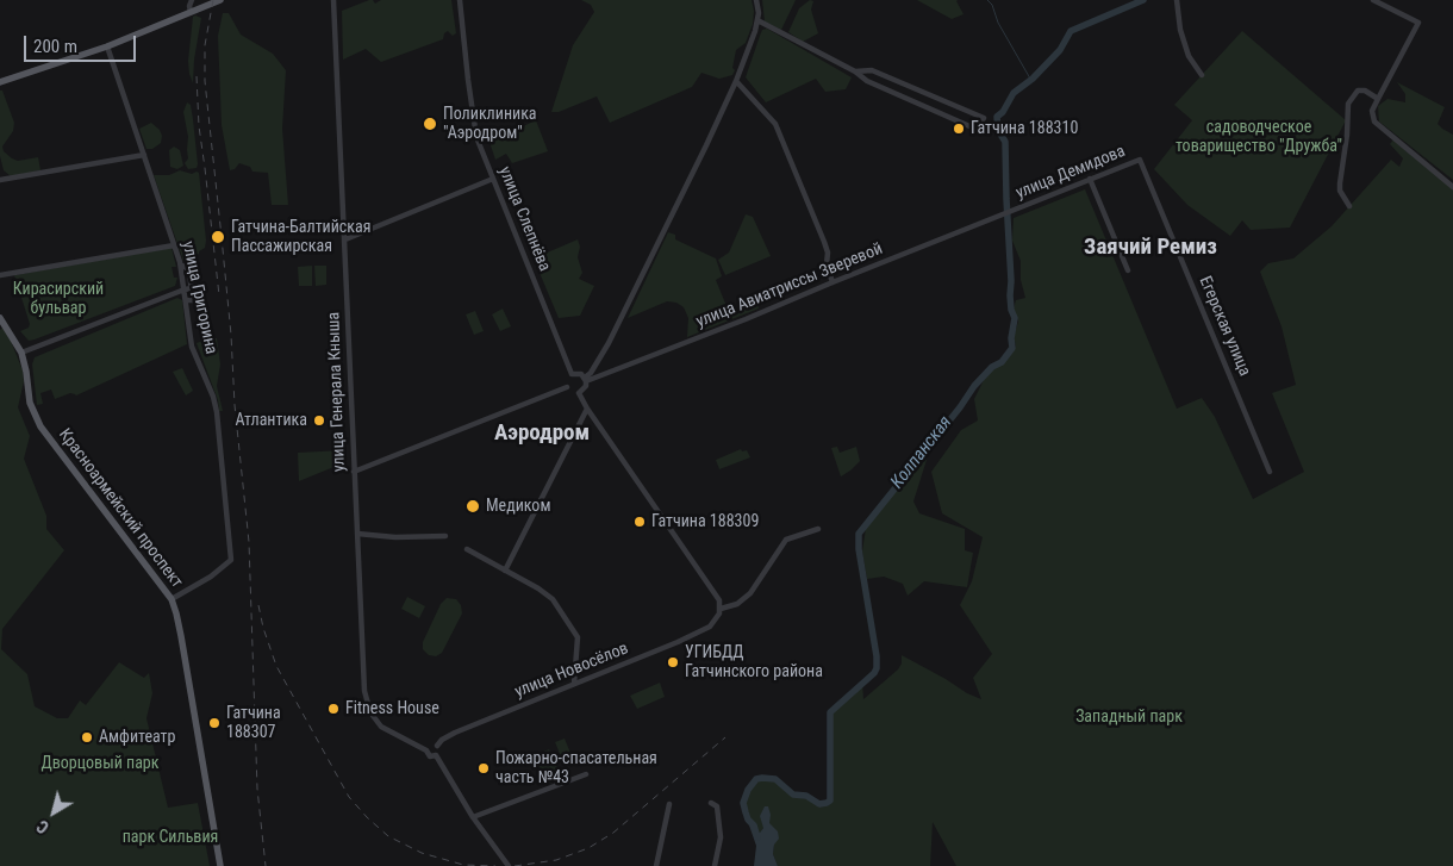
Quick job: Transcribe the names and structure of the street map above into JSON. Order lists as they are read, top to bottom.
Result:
{
  "streets": {
    "main road": ["Красноармейский проспект"],
    "street": [
      "улица Демидова",
      "улица Слепнёва",
      "улица Авиатриссы Зверевой",
      "улица Григорина",
      "Егерская улица",
      "улица Генерала Кныша",
      "улица Новосёлов"
    ]
  },
  "crossings": [
    ["улица Демидова", "улица Авиатриссы Зверевой"],
    ["улица Демидова", "Егерская улица"],
    ["улица Слепнёва", "улица Авиатриссы Зверевой"],
    ["улица Григорина", "Красноармейский проспект"],
    ["улица Генерала Кныша", "улица Новосёлов"]
  ],
  "districts": ["Заячий Ремиз", "Аэродром"],
  "water": ["Колпанская"],
  "parks": [
    "садоводческое товарищество \"Дружба\"",
    "Кирасирский бульвар",
    "Западный парк",
    "Дворцовый парк",
    "парк Сильвия"
  ],
  "places": [
    "Поликлиника \"Аэродром\"",
    "Гатчина 188310",
    "Гатчина-Балтийская Пассажирская",
    "Атлантика",
    "Медиком",
    "Гатчина 188309",
    "УГИБДД Гатчинского района",
    "Fitness House",
    "Гатчина 188307",
    "Амфитеатр",
    "Пожарно-спасательная часть №43"
  ],
  "scale_bar": "200 m",
  "north": "bottom left"
}
